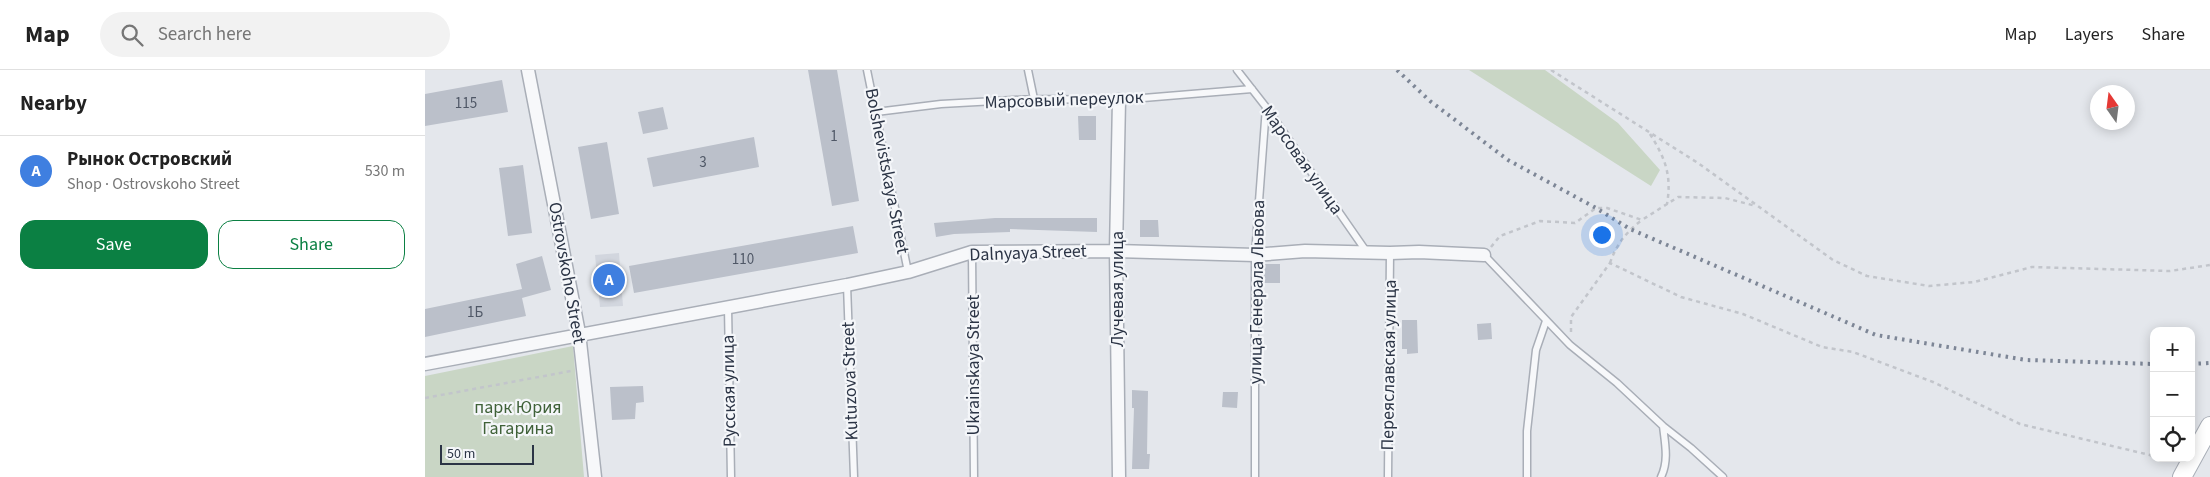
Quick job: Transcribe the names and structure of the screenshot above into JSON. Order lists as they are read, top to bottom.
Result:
{
  "streets": {
    "street": ["Dalnyaya Street", "Ostrovskoho Street", "Лучевая улица"],
    "lane": [
      "Марсовый переулок",
      "Марсовая улица",
      "Bolshevistskaya Street",
      "улица Генерала Львова",
      "Ukrainskaya Street",
      "Переяславская улица",
      "Kutuzova Street",
      "Русская улица"
    ]
  },
  "crossings": [
    ["Марсовый переулок", "Марсовая улица"],
    ["Марсовый переулок", "Bolshevistskaya Street"],
    ["Марсовый переулок", "Лучевая улица"],
    ["Марсовая улица", "Dalnyaya Street"],
    ["Марсовая улица", "улица Генерала Львова"],
    ["Bolshevistskaya Street", "Dalnyaya Street"],
    ["Dalnyaya Street", "Ostrovskoho Street"],
    ["Dalnyaya Street", "Лучевая улица"],
    ["Dalnyaya Street", "улица Генерала Львова"],
    ["Dalnyaya Street", "Ukrainskaya Street"],
    ["Dalnyaya Street", "Переяславская улица"],
    ["Dalnyaya Street", "Kutuzova Street"],
    ["Dalnyaya Street", "Русская улица"]
  ],
  "parks": ["парк Юрия Гагарина"],
  "house_numbers": [
    "115",
    "1",
    "3",
    "110",
    "1Б"
  ],
  "scale_bar": "50 m",
  "north": "top",
  "page": {
    "header": "Map",
    "search": "Search here",
    "nav": ["Map", "Layers", "Share"],
    "heading": "Nearby",
    "list": [
      {
        "mark": "A",
        "name": "Рынок Островский",
        "note": "Shop · Ostrovskoho Street",
        "value": "530 m"
      }
    ],
    "buttons": ["Save", "Share"],
    "pins": "A",
    "map_buttons": ["+", "−"],
    "scale": "50 m"
  }
}
